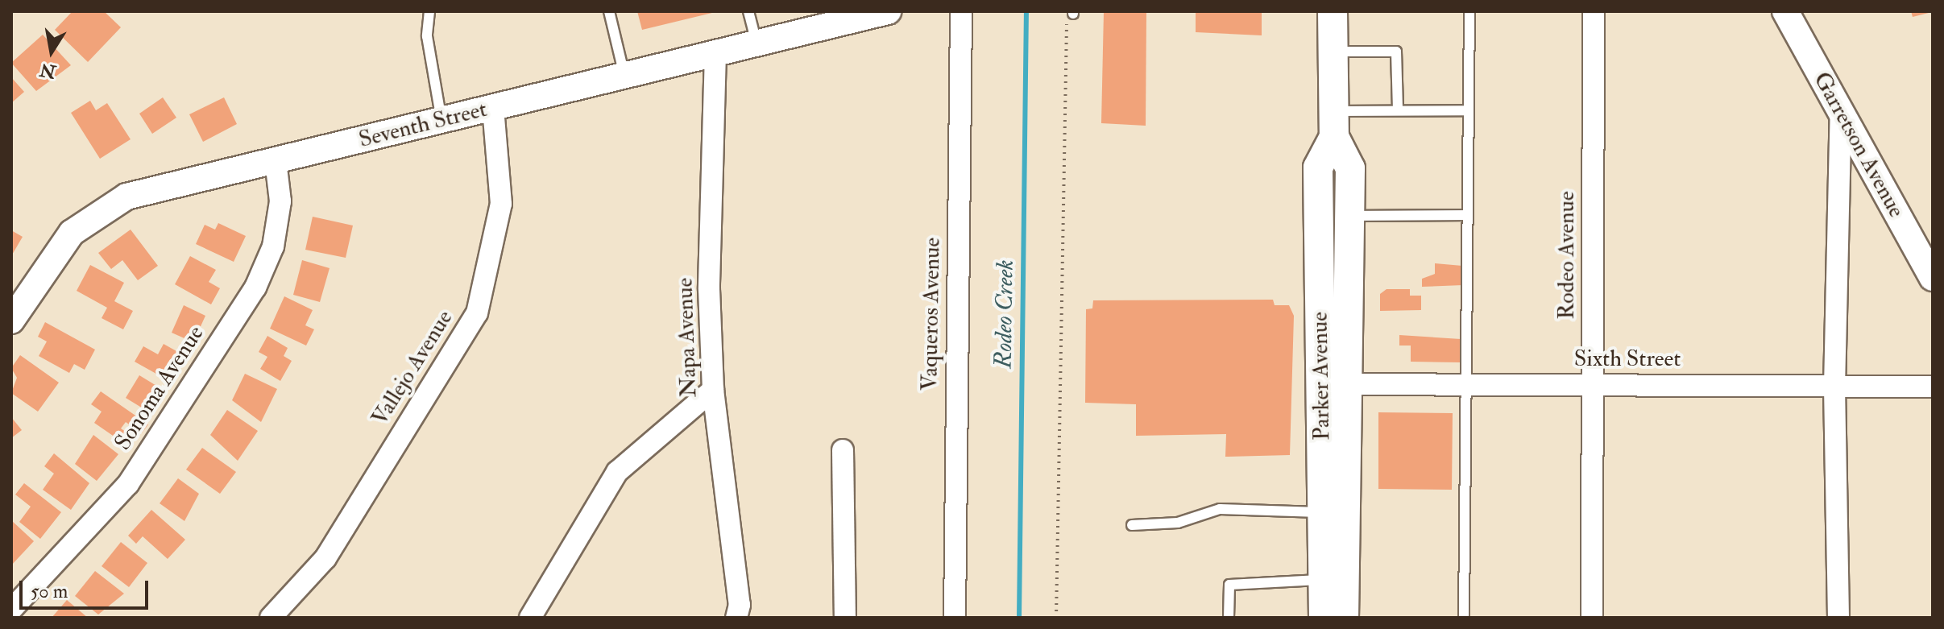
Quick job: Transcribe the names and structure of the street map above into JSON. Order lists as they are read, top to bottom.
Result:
{
  "streets": {
    "main road": ["Parker Avenue"],
    "street": [
      "Seventh Street",
      "Garretson Avenue",
      "Rodeo Avenue",
      "Vaqueros Avenue",
      "Napa Avenue",
      "Sixth Street",
      "Vallejo Avenue",
      "Sonoma Avenue"
    ]
  },
  "crossings": [
    ["Seventh Street", "Napa Avenue"],
    ["Seventh Street", "Vallejo Avenue"],
    ["Seventh Street", "Sonoma Avenue"],
    ["Rodeo Avenue", "Sixth Street"],
    ["Sixth Street", "Parker Avenue"]
  ],
  "water": ["Rodeo Creek"],
  "scale_bar": "50 m",
  "north": "bottom"
}
